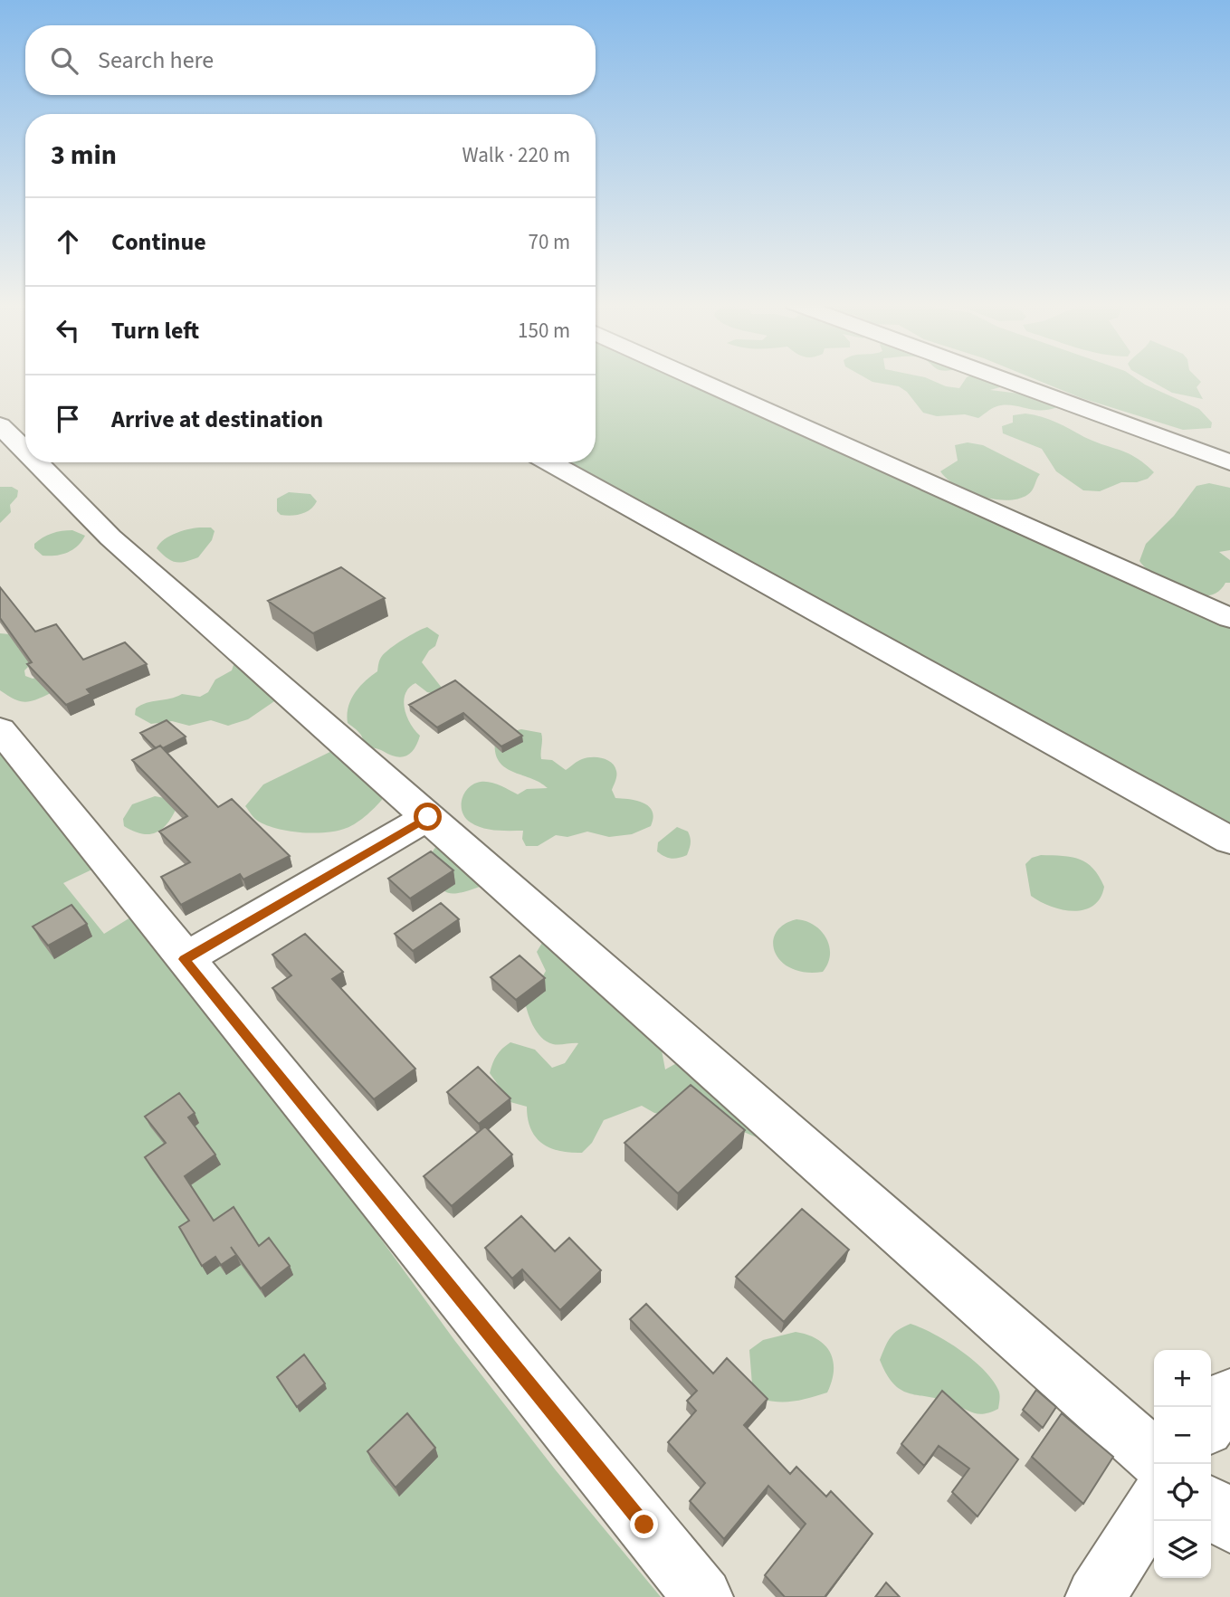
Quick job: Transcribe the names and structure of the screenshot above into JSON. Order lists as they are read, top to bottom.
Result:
{
  "page": {
    "search": "Search here",
    "heading": ["3 min", "Walk · 220 m"],
    "list": [
      ["Continue", "70 m"],
      ["Turn left", "150 m"],
      "Arrive at destination"
    ],
    "map_buttons": ["+", "−"]
  }
}
